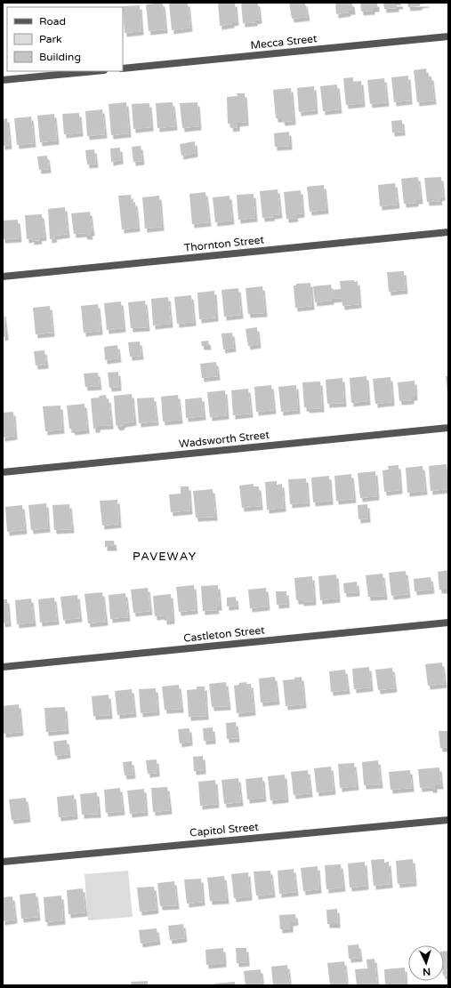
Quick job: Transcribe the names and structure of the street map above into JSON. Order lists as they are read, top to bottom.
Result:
{
  "streets": {
    "street": [
      "Mecca Street",
      "Thornton Street",
      "Wadsworth Street",
      "Castleton Street",
      "Capitol Street"
    ]
  },
  "districts": ["PAVEWAY"],
  "legend": ["Road", "Park", "Building"],
  "north": "bottom"
}
